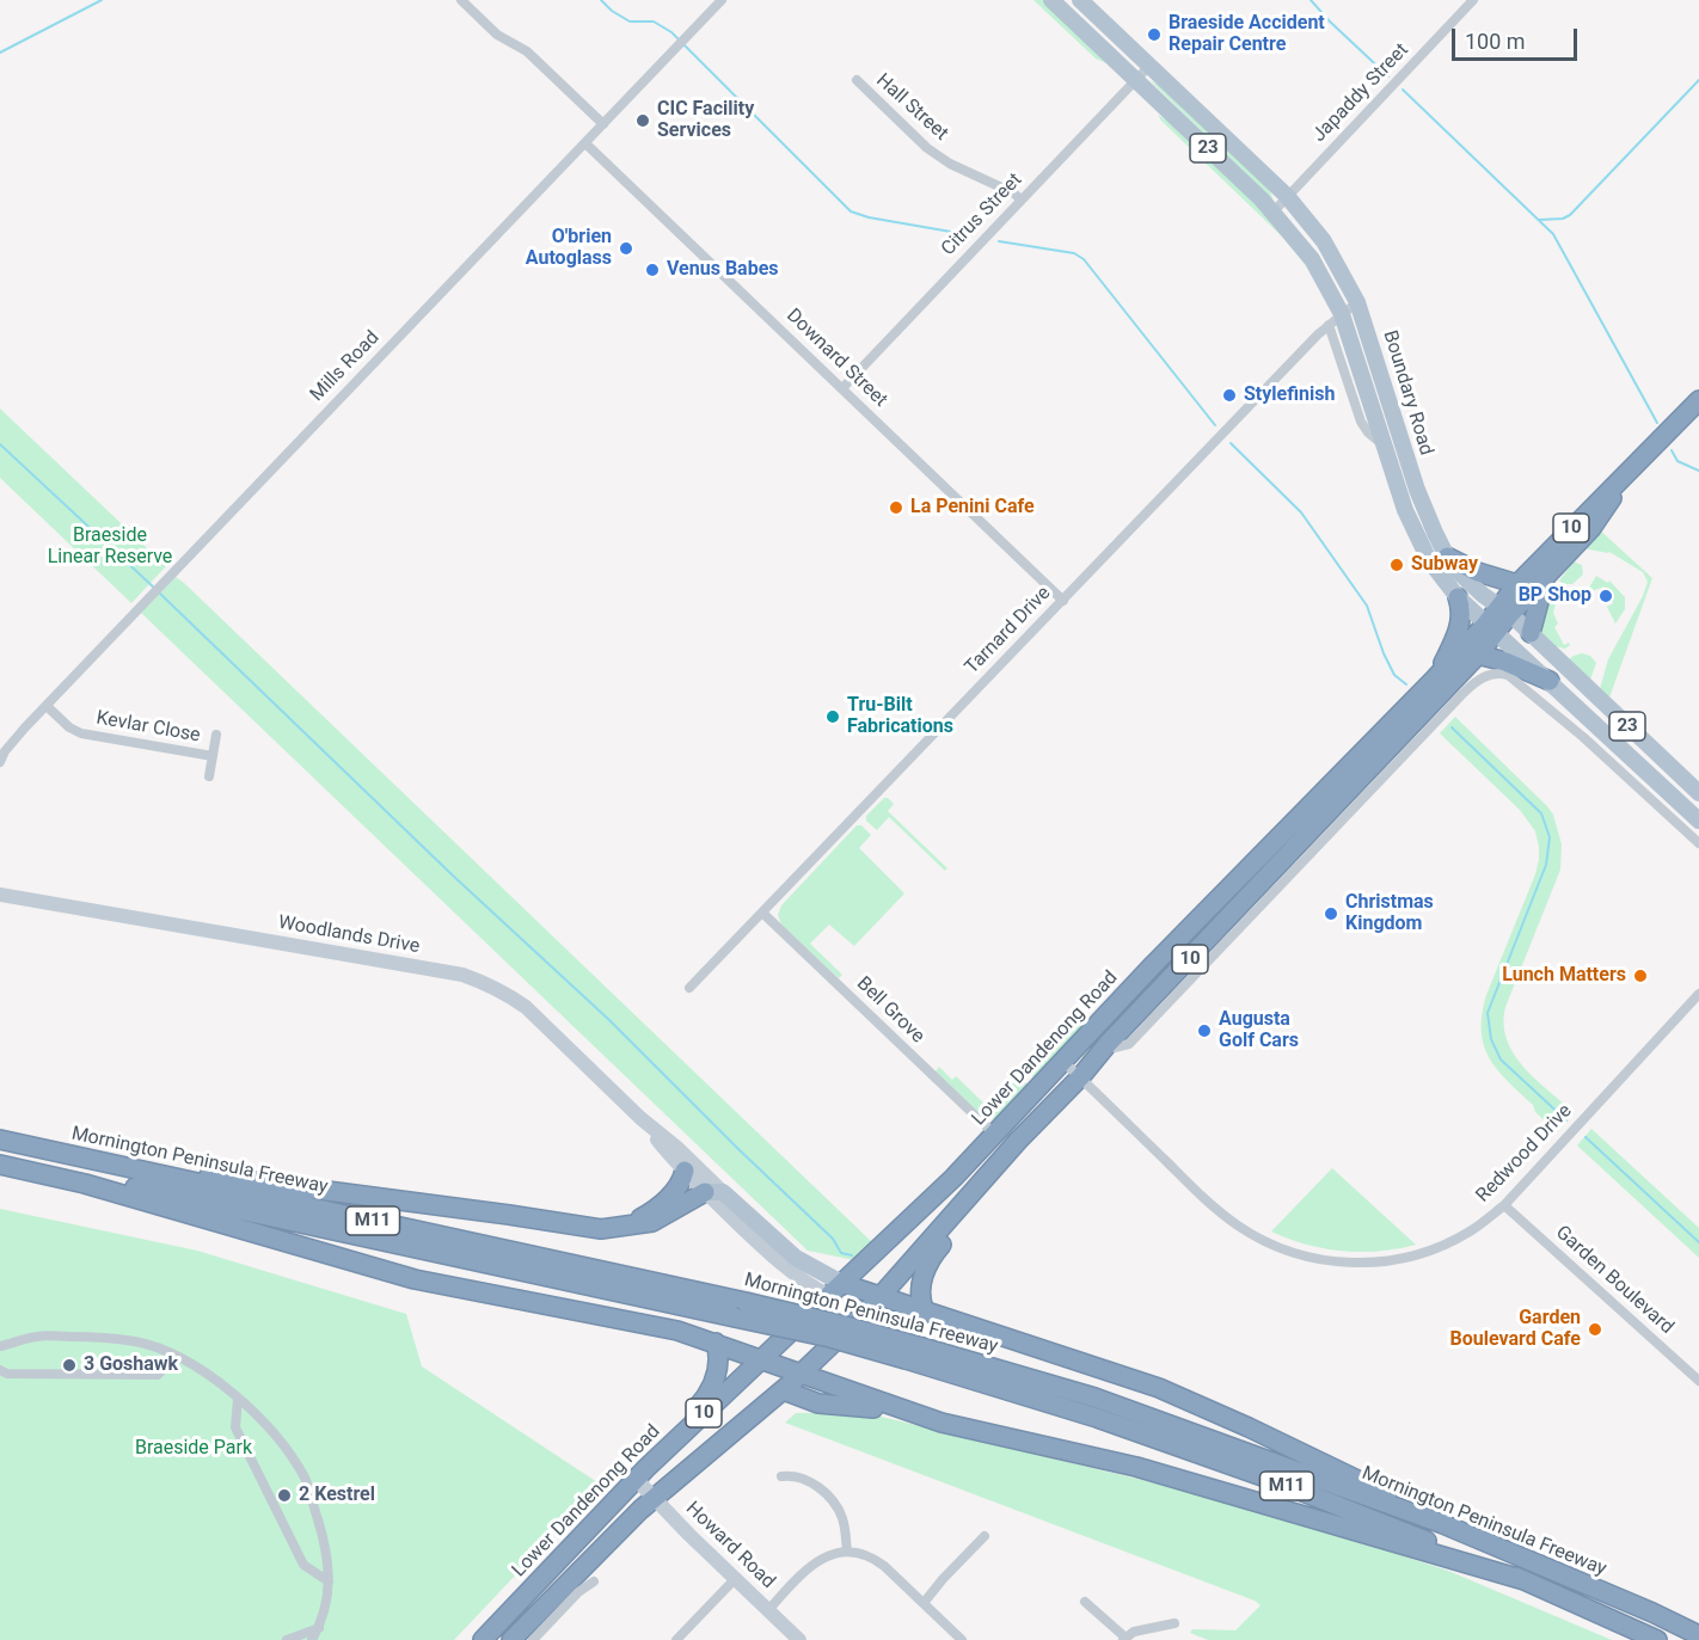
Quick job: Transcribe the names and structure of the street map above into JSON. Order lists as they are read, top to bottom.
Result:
{
  "streets": {
    "highway": [
      "10",
      "Lower Dandenong Road",
      "Mornington Peninsula Freeway",
      "M11"
    ],
    "main road": ["23", "Boundary Road", "Woodlands Drive"],
    "street": [
      "Japaddy Street",
      "Hall Street",
      "Citrus Street",
      "Downard Street",
      "Mills Road",
      "Tarnard Drive",
      "Kevlar Close",
      "Bell Grove",
      "Redwood Drive",
      "Garden Boulevard",
      "Howard Road"
    ]
  },
  "crossings": [
    ["Japaddy Street", "Boundary Road"],
    ["Hall Street", "Citrus Street"],
    ["Citrus Street", "Downard Street"],
    ["Citrus Street", "Boundary Road"],
    ["Downard Street", "Mills Road"],
    ["Downard Street", "Tarnard Drive"],
    ["Mills Road", "Kevlar Close"],
    ["Boundary Road", "Tarnard Drive"],
    ["Boundary Road", "Lower Dandenong Road"],
    ["Tarnard Drive", "Bell Grove"],
    ["Woodlands Drive", "Lower Dandenong Road"],
    ["Bell Grove", "Lower Dandenong Road"],
    ["Lower Dandenong Road", "Redwood Drive"],
    ["Lower Dandenong Road", "Howard Road"],
    ["Redwood Drive", "Garden Boulevard"]
  ],
  "parks": ["Braeside Linear Reserve", "Braeside Park"],
  "places": [
    "Braeside Accident Repair Centre",
    "CIC Facility Services",
    "O'brien Autoglass",
    "Venus Babes",
    "Stylefinish",
    "La Penini Cafe",
    "Subway",
    "BP Shop",
    "Tru-Bilt Fabrications",
    "Christmas Kingdom",
    "Lunch Matters",
    "Augusta Golf Cars",
    "Garden Boulevard Cafe",
    "3 Goshawk",
    "2 Kestrel"
  ],
  "scale_bar": "100 m"
}
